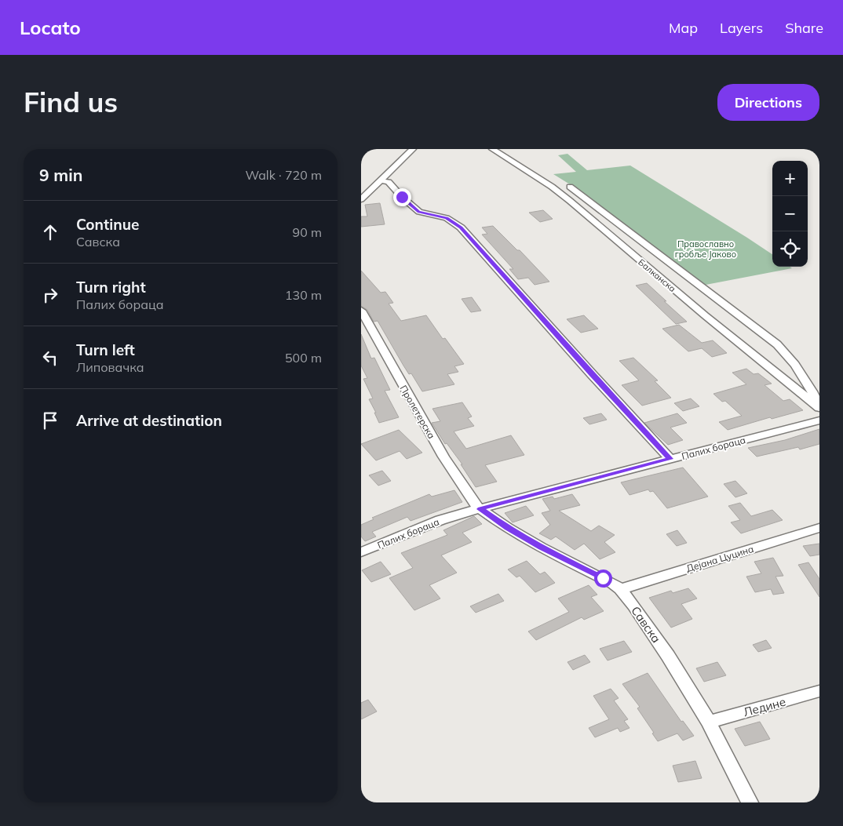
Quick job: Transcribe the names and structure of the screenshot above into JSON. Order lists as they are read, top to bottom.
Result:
{
  "streets": {
    "street": [
      "Балканска",
      "Пролетерска",
      "Палих бораца",
      "Дејана Цуцина",
      "Савска",
      "Ледине"
    ]
  },
  "crossings": [
    ["Пролетерска", "Палих бораца"],
    ["Пролетерска", "Савска"],
    ["Палих бораца", "Савска"],
    ["Дејана Цуцина", "Савска"],
    ["Савска", "Ледине"]
  ],
  "parks": ["Православно гробље Јаково"],
  "page": {
    "header": "Locato",
    "nav": ["Map", "Layers", "Share"],
    "buttons": "Directions",
    "title": "Find us",
    "heading": ["9 min", "Walk · 720 m"],
    "map_buttons": ["+", "−"],
    "list": [
      ["Continue", "Савска", "90 m"],
      ["Turn right", "Палих бораца", "130 m"],
      ["Turn left", "Липовачка", "500 m"],
      "Arrive at destination"
    ]
  }
}
